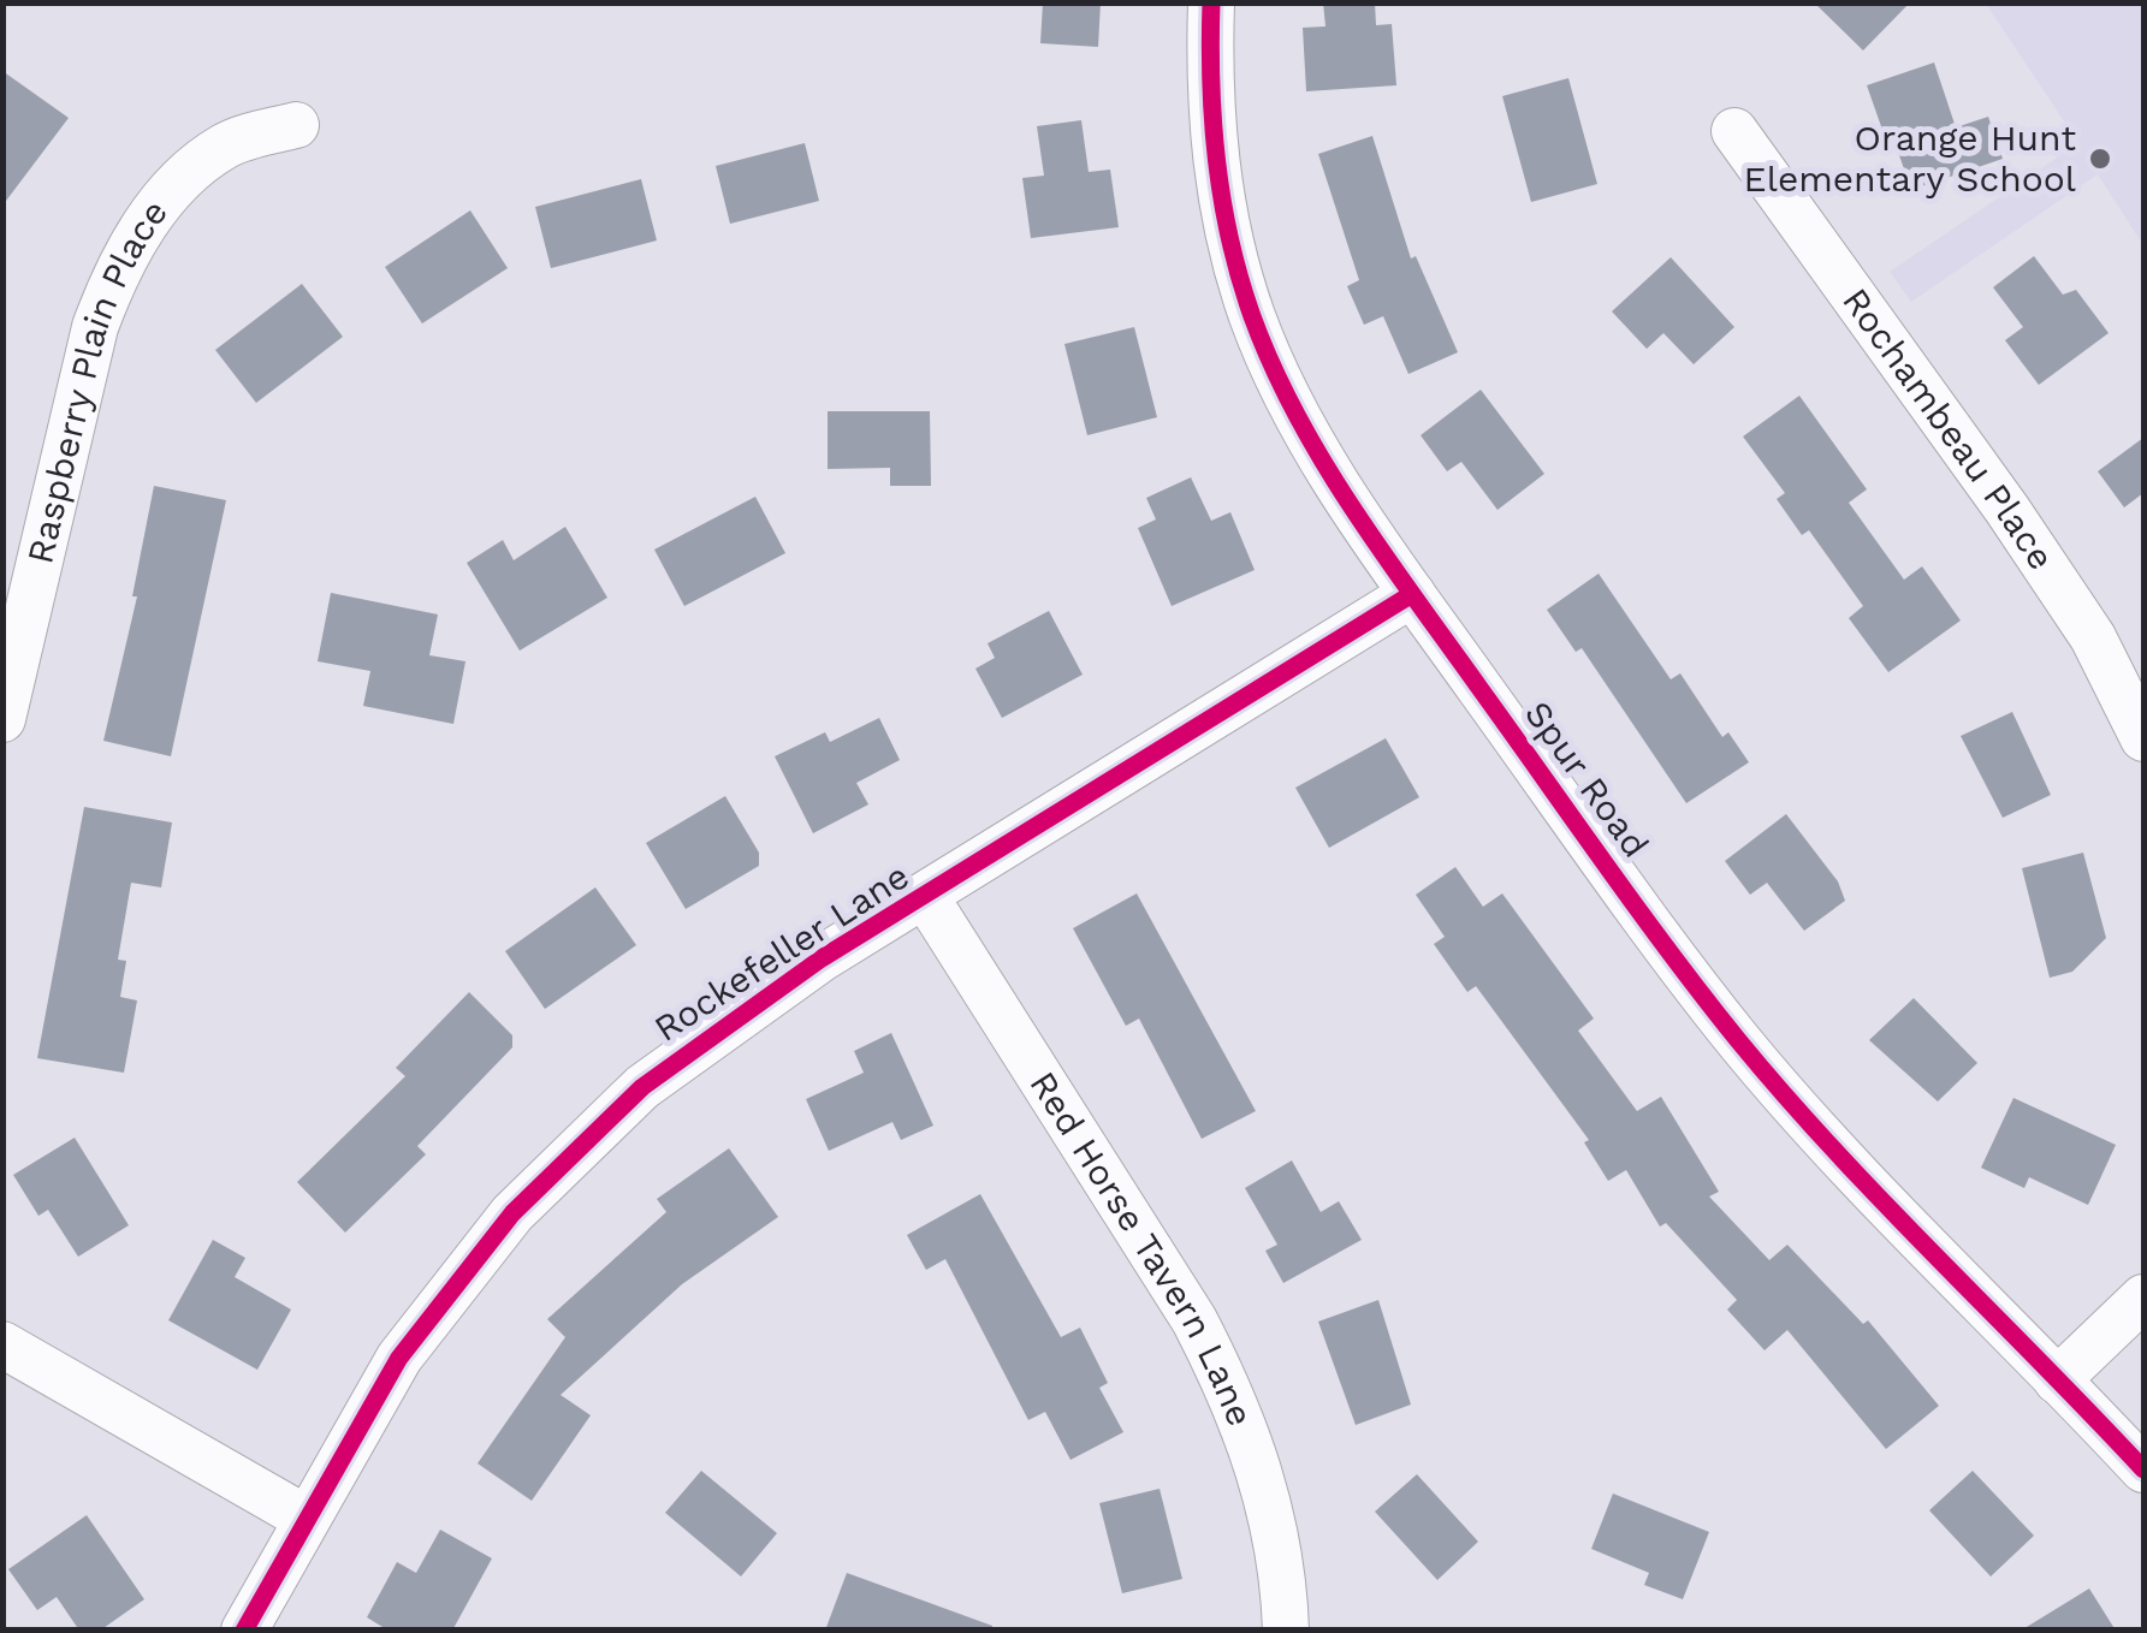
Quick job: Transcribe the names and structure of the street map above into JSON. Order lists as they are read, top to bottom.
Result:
{
  "streets": {
    "street": [
      "Raspberry Plain Place",
      "Rochambeau Place",
      "Spur Road",
      "Rockefeller Lane",
      "Red Horse Tavern Lane"
    ]
  },
  "crossings": [
    ["Spur Road", "Rockefeller Lane"],
    ["Rockefeller Lane", "Red Horse Tavern Lane"]
  ],
  "places": ["Orange Hunt Elementary School"]
}
